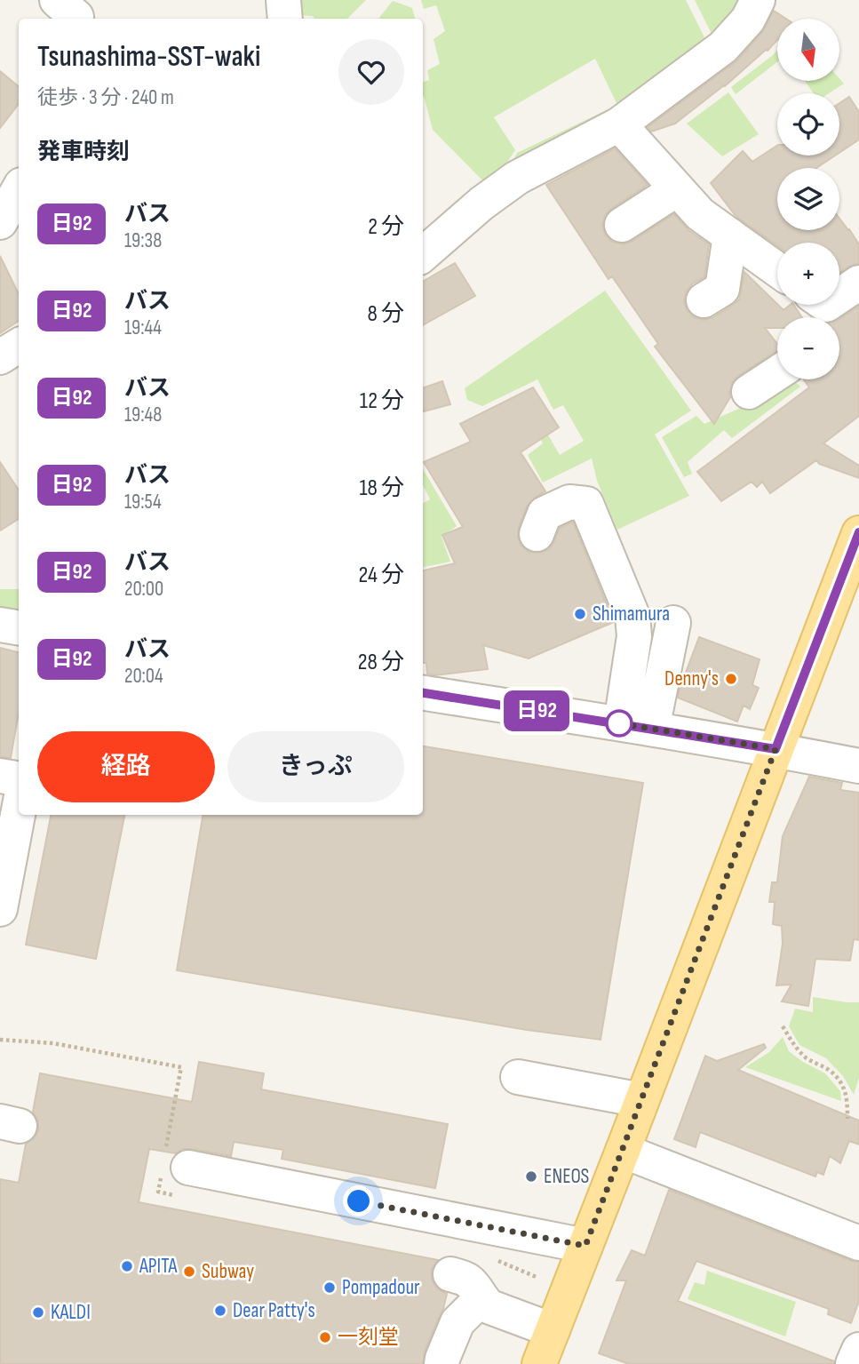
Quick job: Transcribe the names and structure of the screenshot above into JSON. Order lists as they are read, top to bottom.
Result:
{
  "places": [
    "Shimamura",
    "Denny's",
    "ENEOS",
    "APITA",
    "Subway",
    "Pompadour",
    "Dear Patty's",
    "KALDI",
    "一刻堂"
  ],
  "lines": ["bus line 日92"],
  "north": "bottom",
  "page": {
    "on_map": "日92",
    "map_buttons": ["+", "−"],
    "heading": [
      ["Tsunashima-SST-waki", "徒歩 · 3 分 · 240 m"],
      "発車時刻"
    ],
    "list": [
      {
        "mark": "日92",
        "name": "バス",
        "note": "19:38",
        "value": "2 分"
      },
      {
        "mark": "日92",
        "name": "バス",
        "note": "19:44",
        "value": "8 分"
      },
      {
        "mark": "日92",
        "name": "バス",
        "note": "19:48",
        "value": "12 分"
      },
      {
        "mark": "日92",
        "name": "バス",
        "note": "19:54",
        "value": "18 分"
      },
      {
        "mark": "日92",
        "name": "バス",
        "note": "20:00",
        "value": "24 分"
      },
      {
        "mark": "日92",
        "name": "バス",
        "note": "20:04",
        "value": "28 分"
      }
    ],
    "buttons": ["経路", "きっぷ"]
  }
}
